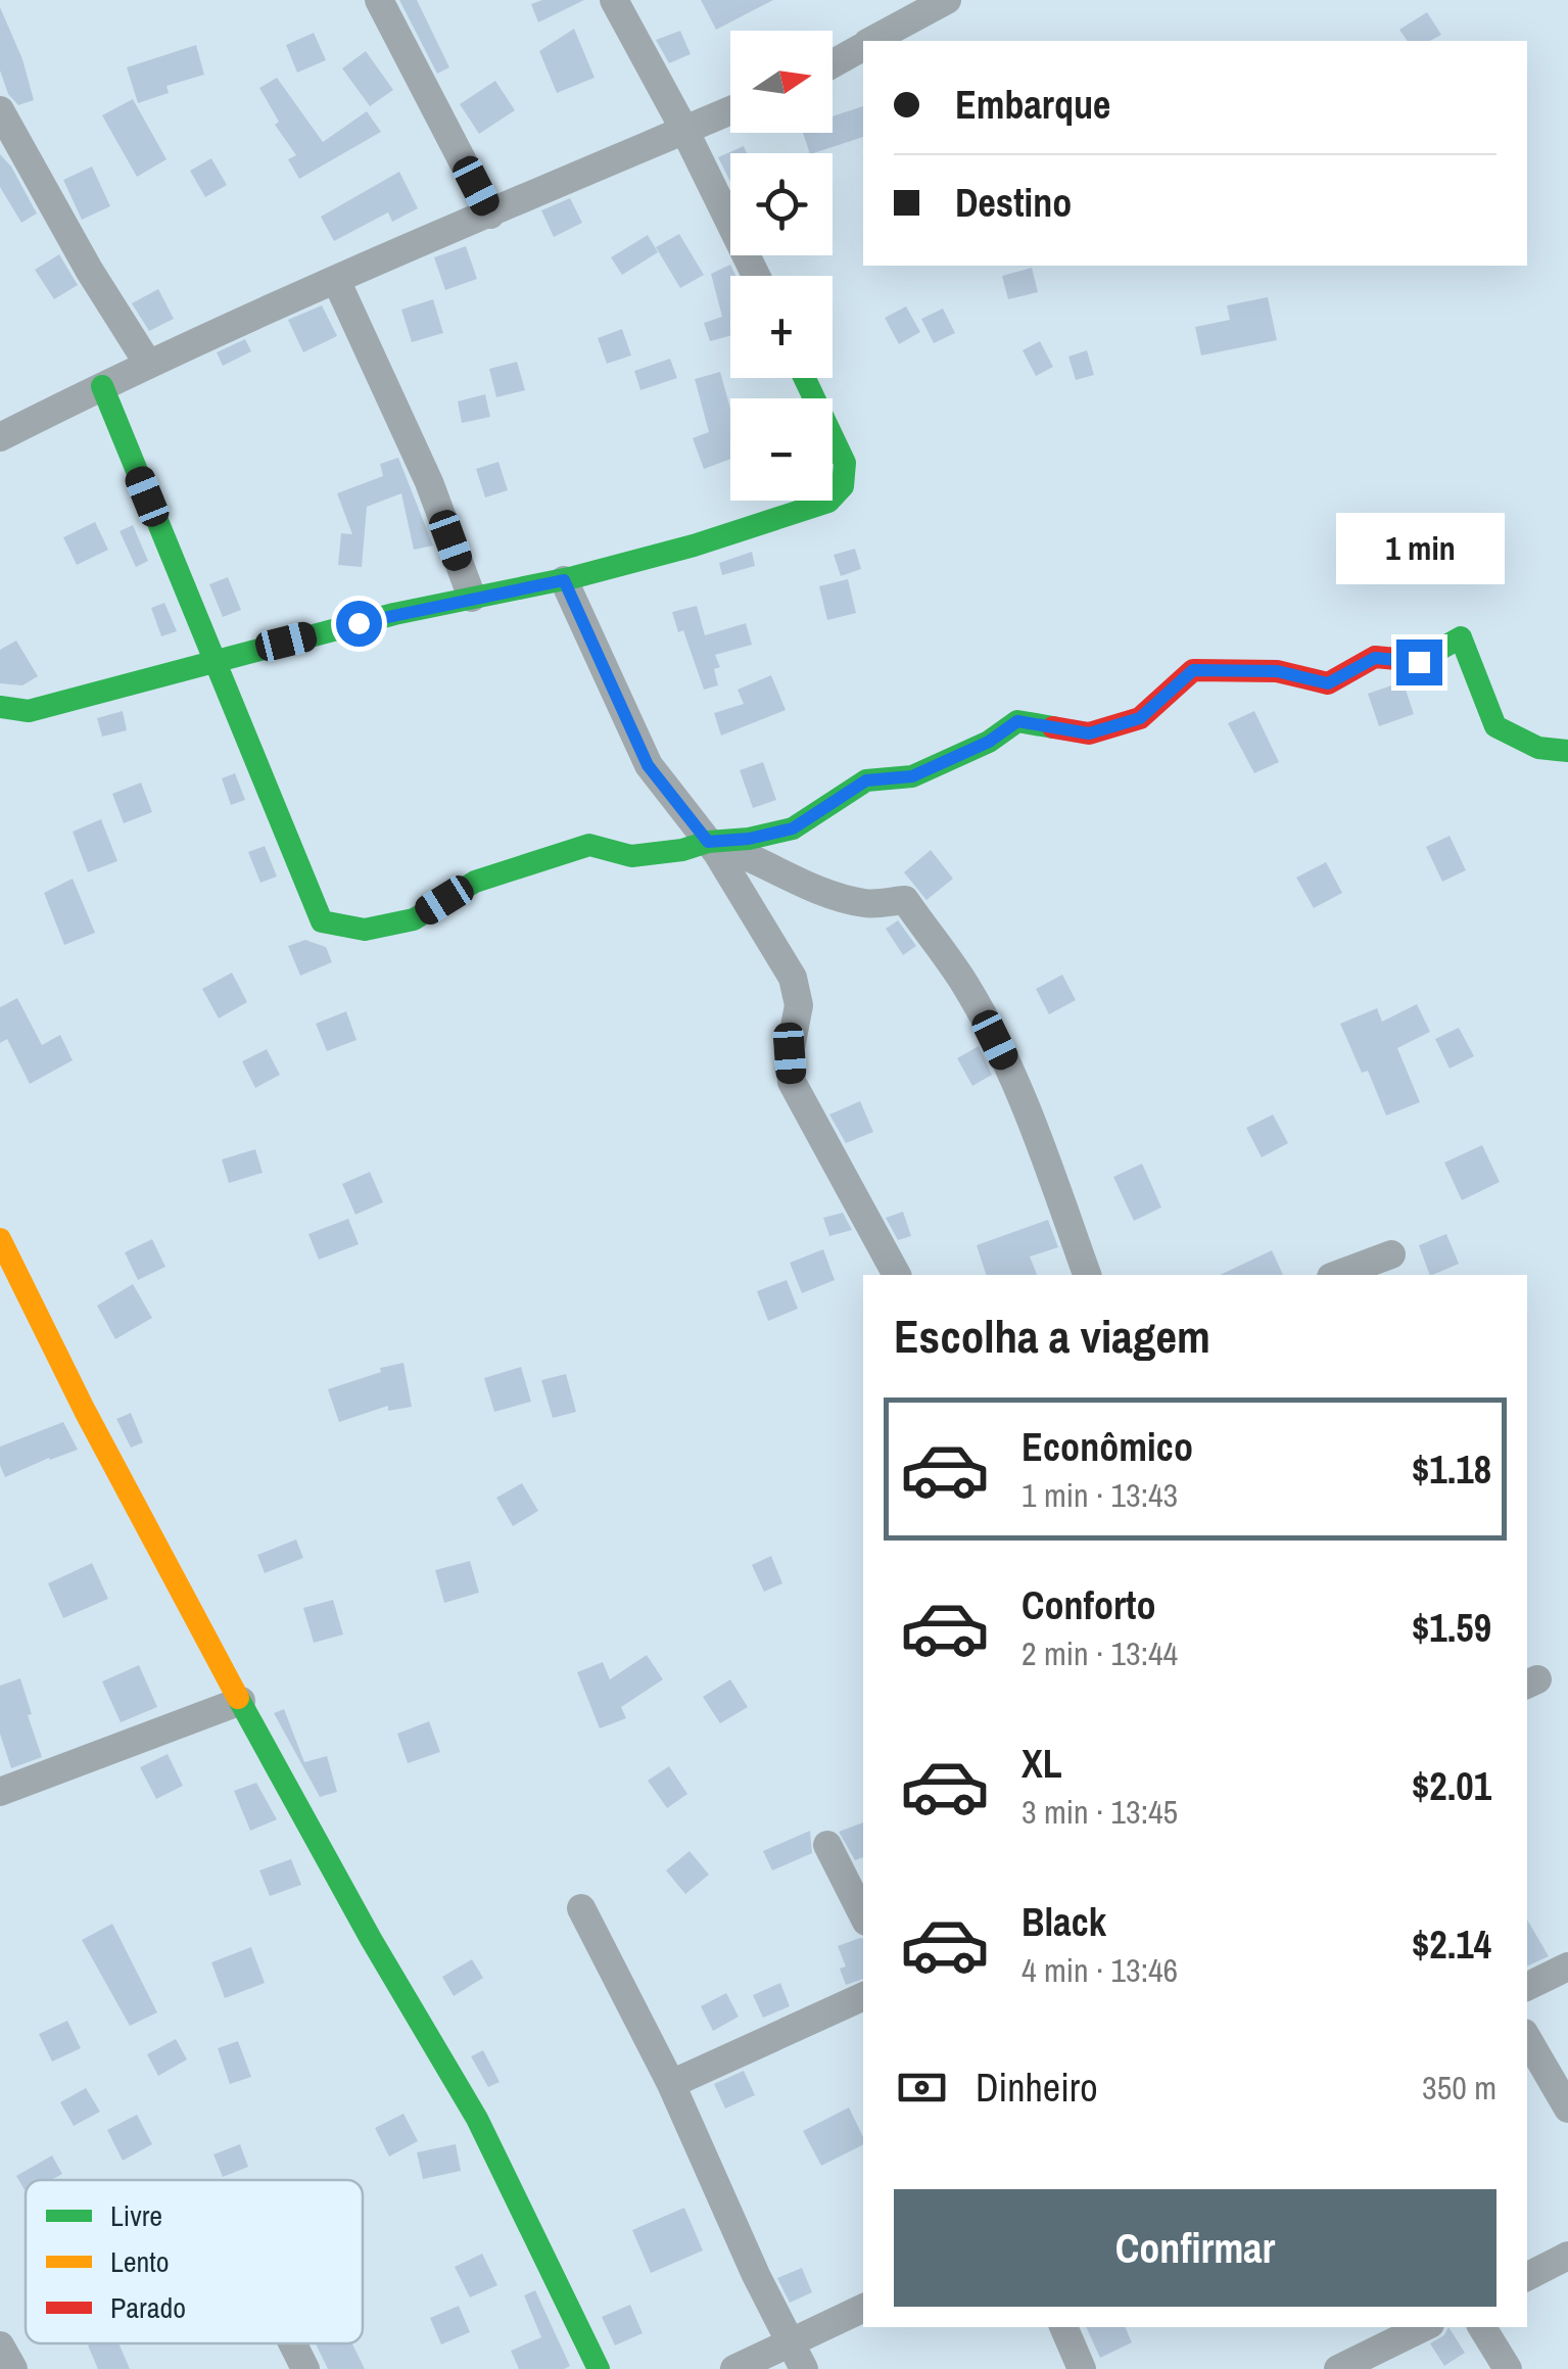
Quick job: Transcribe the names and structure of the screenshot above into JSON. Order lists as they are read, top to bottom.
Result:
{
  "legend": ["Livre", "Lento", "Parado"],
  "north": "right",
  "page": {
    "map_buttons": ["+", "−"],
    "banner": ["Embarque", "Destino"],
    "bubble": "1 min",
    "heading": "Escolha a viagem",
    "list": [
      {
        "name": "Econômico",
        "note": "1 min · 13:43",
        "value": "$1.18"
      },
      {
        "name": "Conforto",
        "note": "2 min · 13:44",
        "value": "$1.59"
      },
      {
        "name": "XL",
        "note": "3 min · 13:45",
        "value": "$2.01"
      },
      {
        "name": "Black",
        "note": "4 min · 13:46",
        "value": "$2.14"
      }
    ],
    "pay": ["Dinheiro", "350 m"],
    "buttons": "Confirmar"
  }
}
